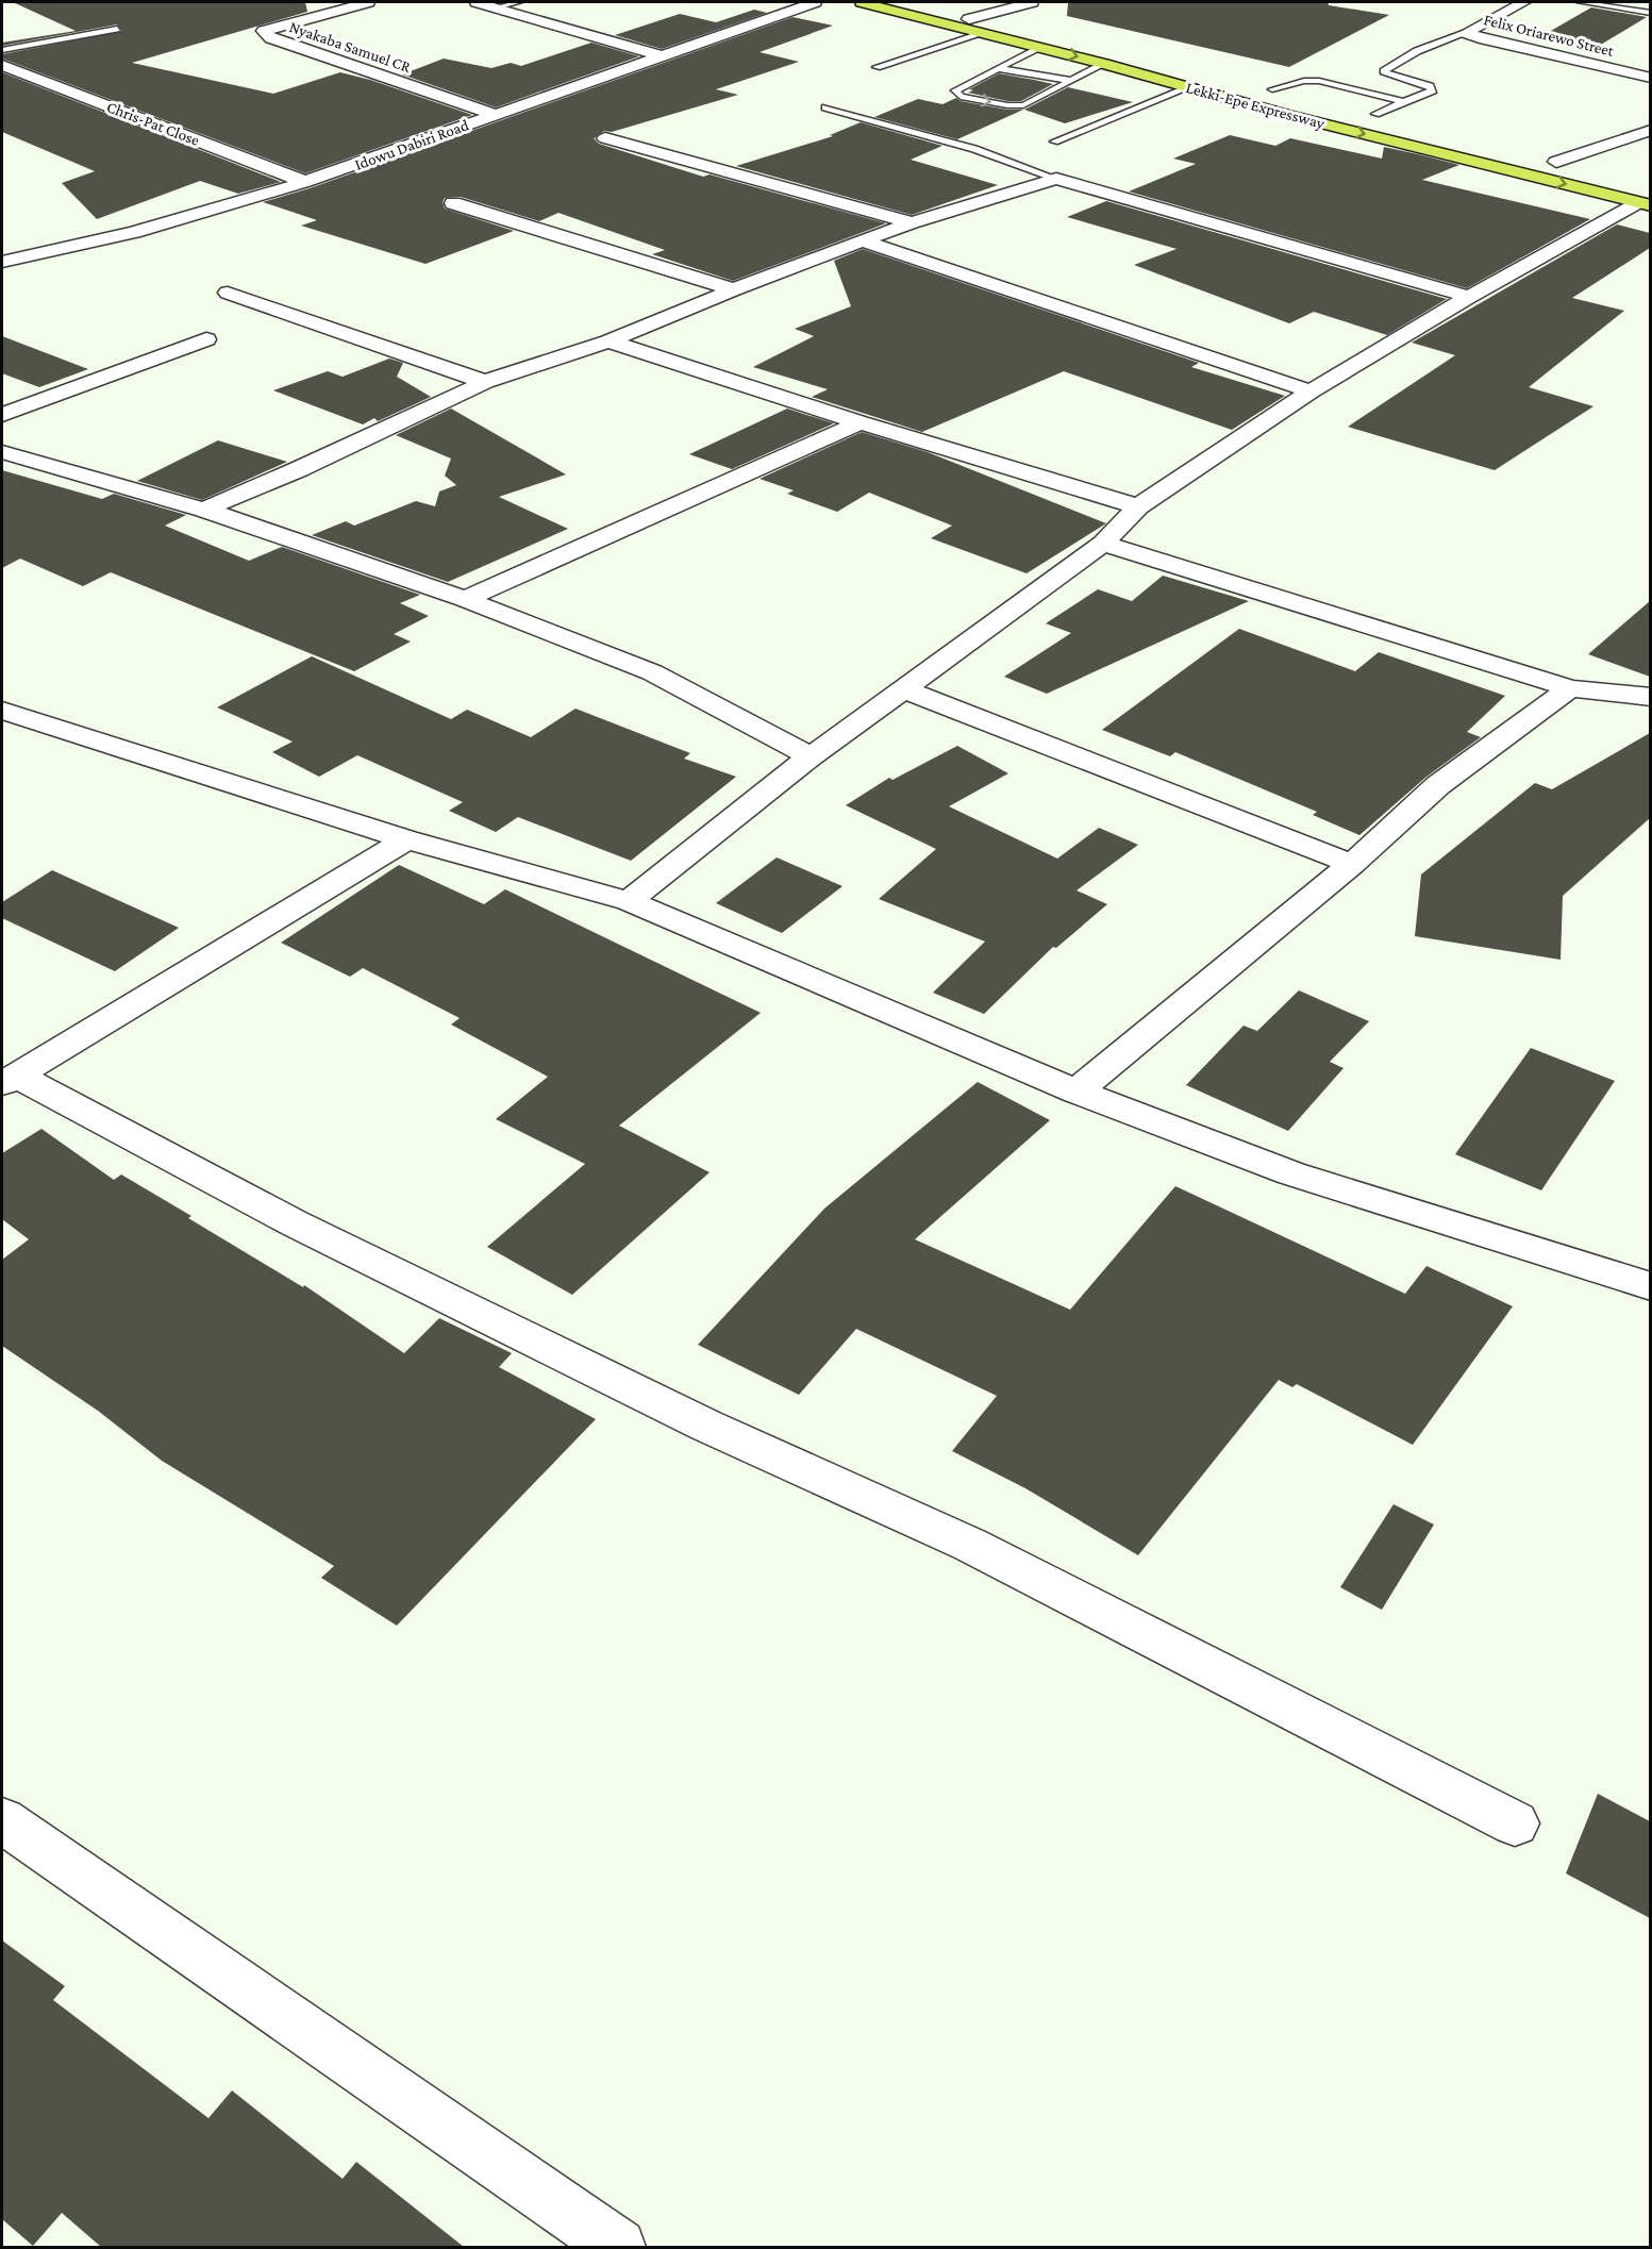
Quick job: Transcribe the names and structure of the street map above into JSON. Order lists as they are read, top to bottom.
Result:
{
  "streets": {
    "highway": ["Lekki-Epe Expressway"],
    "street": [
      "Felix Oriarewo Street",
      "Nyakaba Samuel CR",
      "Chris-Pat Close",
      "Idowu Dabiri Road"
    ]
  },
  "crossings": [
    ["Nyakaba Samuel CR", "Idowu Dabiri Road"],
    ["Chris-Pat Close", "Idowu Dabiri Road"]
  ]
}
